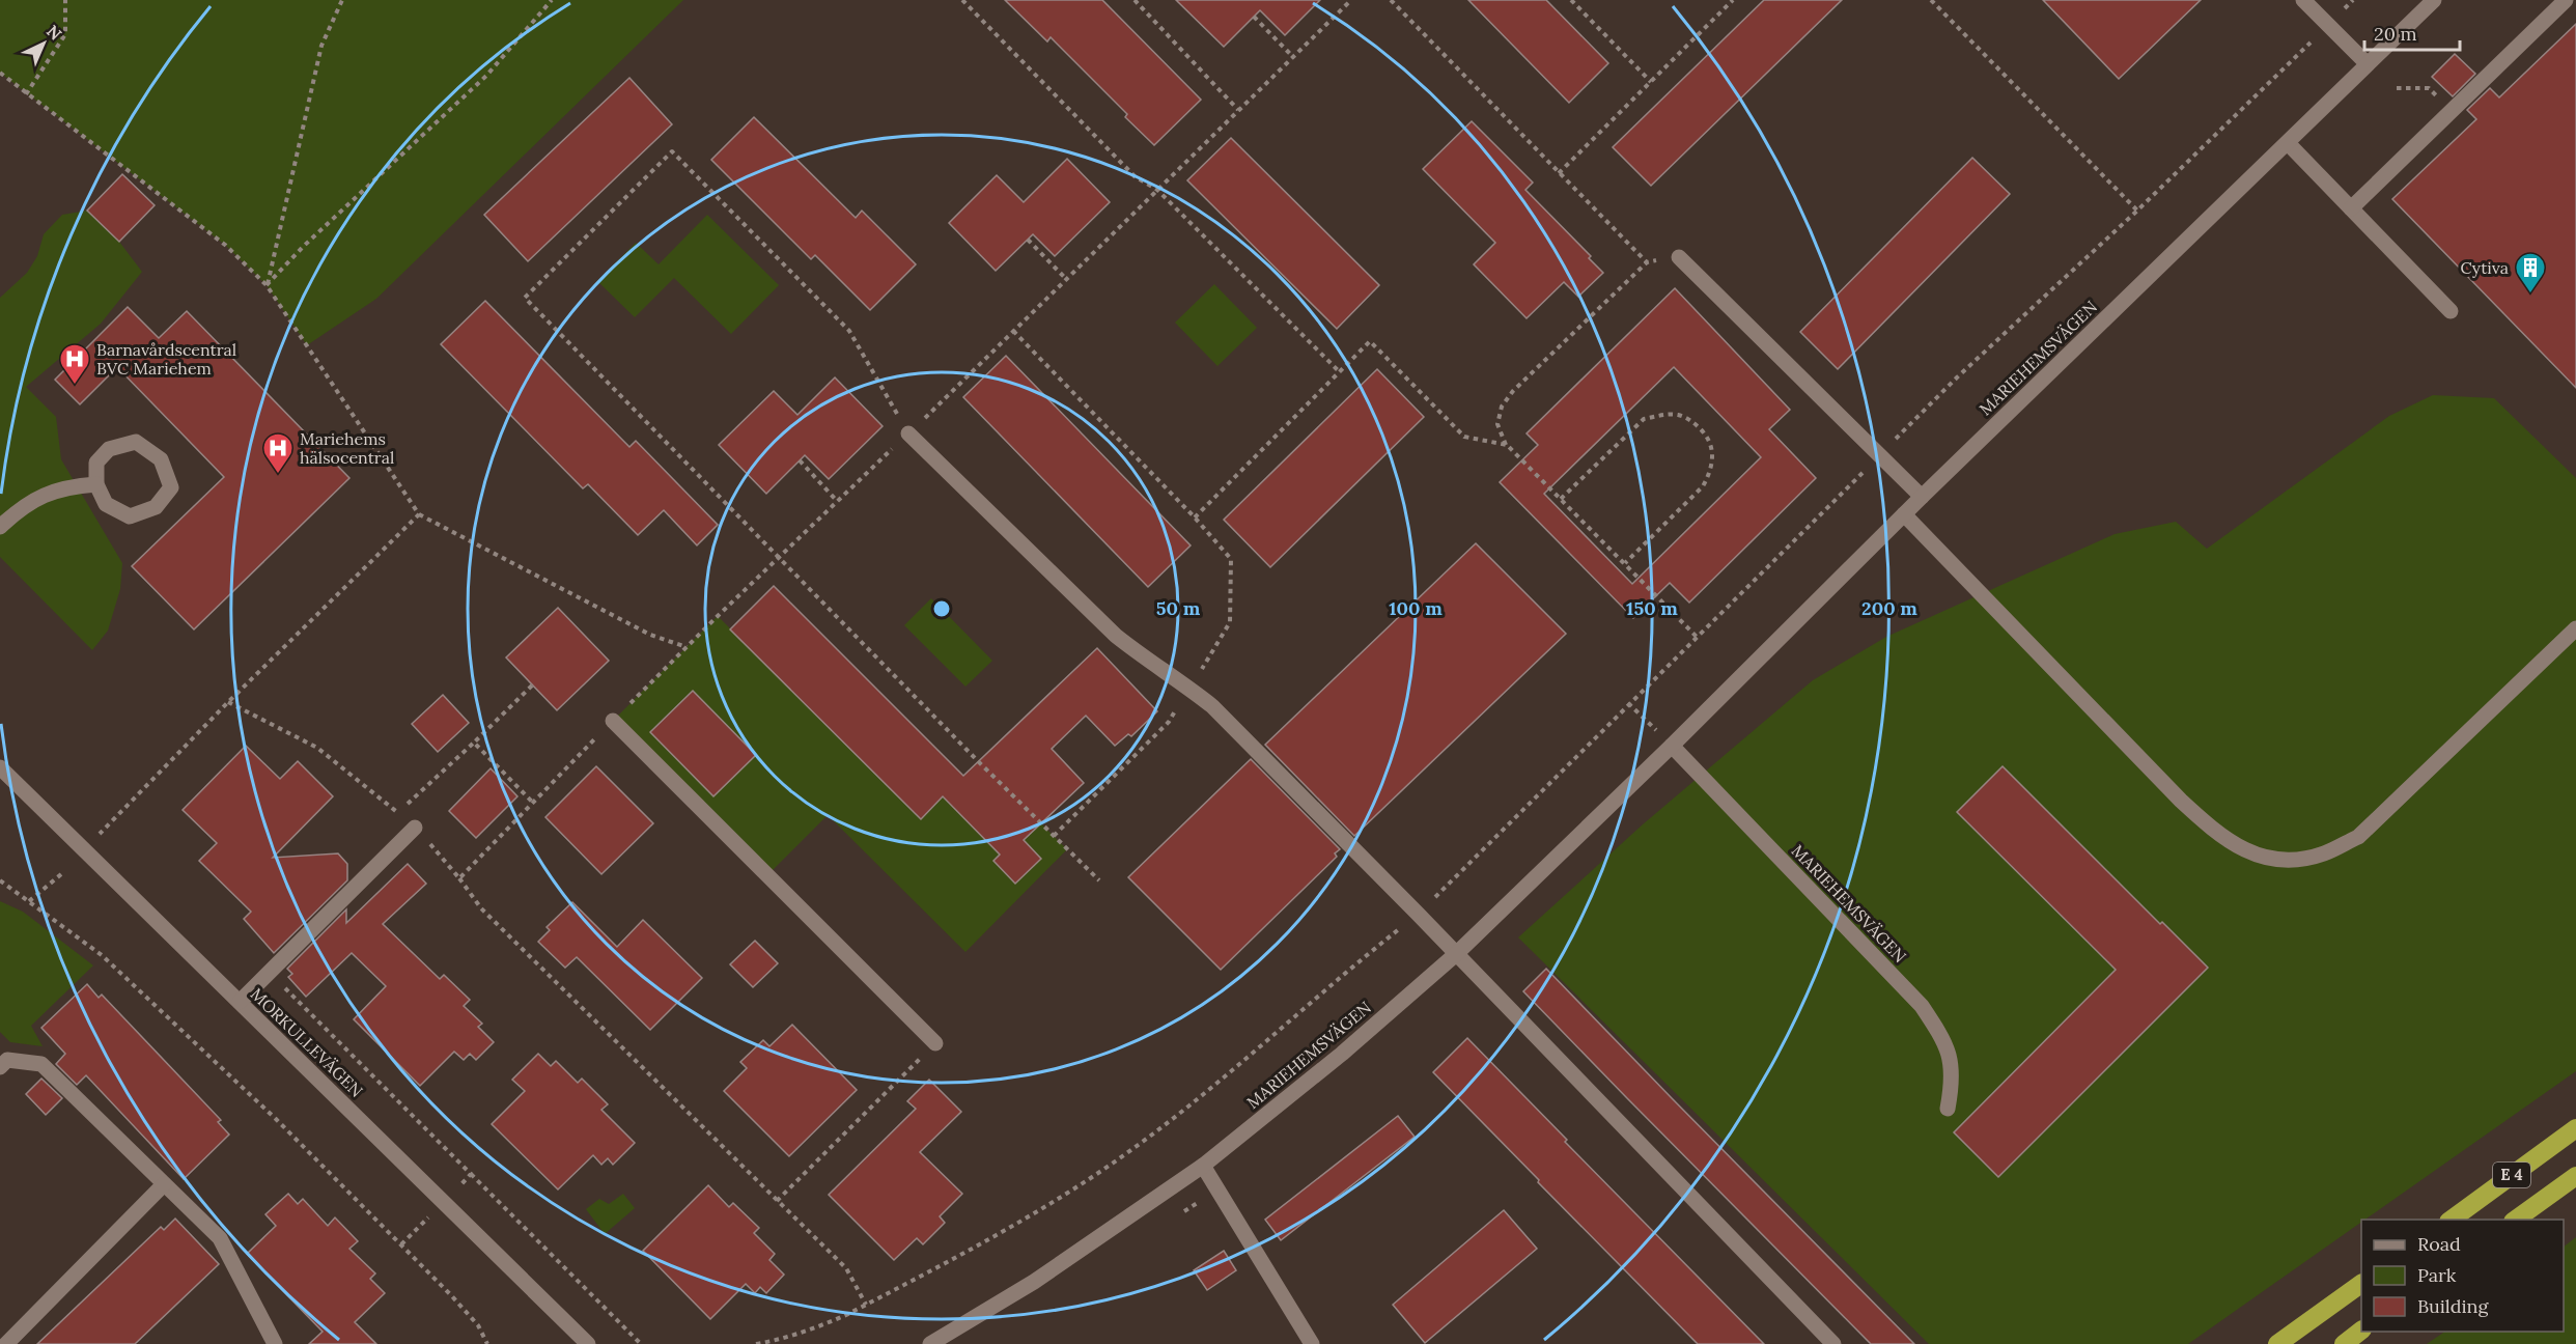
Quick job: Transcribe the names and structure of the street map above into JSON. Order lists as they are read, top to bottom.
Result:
{
  "streets": {
    "highway": ["E 4"],
    "street": ["MARIEHEMSVÄGEN", "MORKULLEVÄGEN"]
  },
  "places": {
    "building": ["Cytiva"],
    "hospital": ["Barnavårdscentral BVC Mariehem", "Mariehems hälsocentral"]
  },
  "legend": ["Road", "Park", "Building"],
  "scale_bar": "20 m",
  "north": "top right",
  "rings": [
    "50 m",
    "100 m",
    "150 m",
    "200 m"
  ]
}
